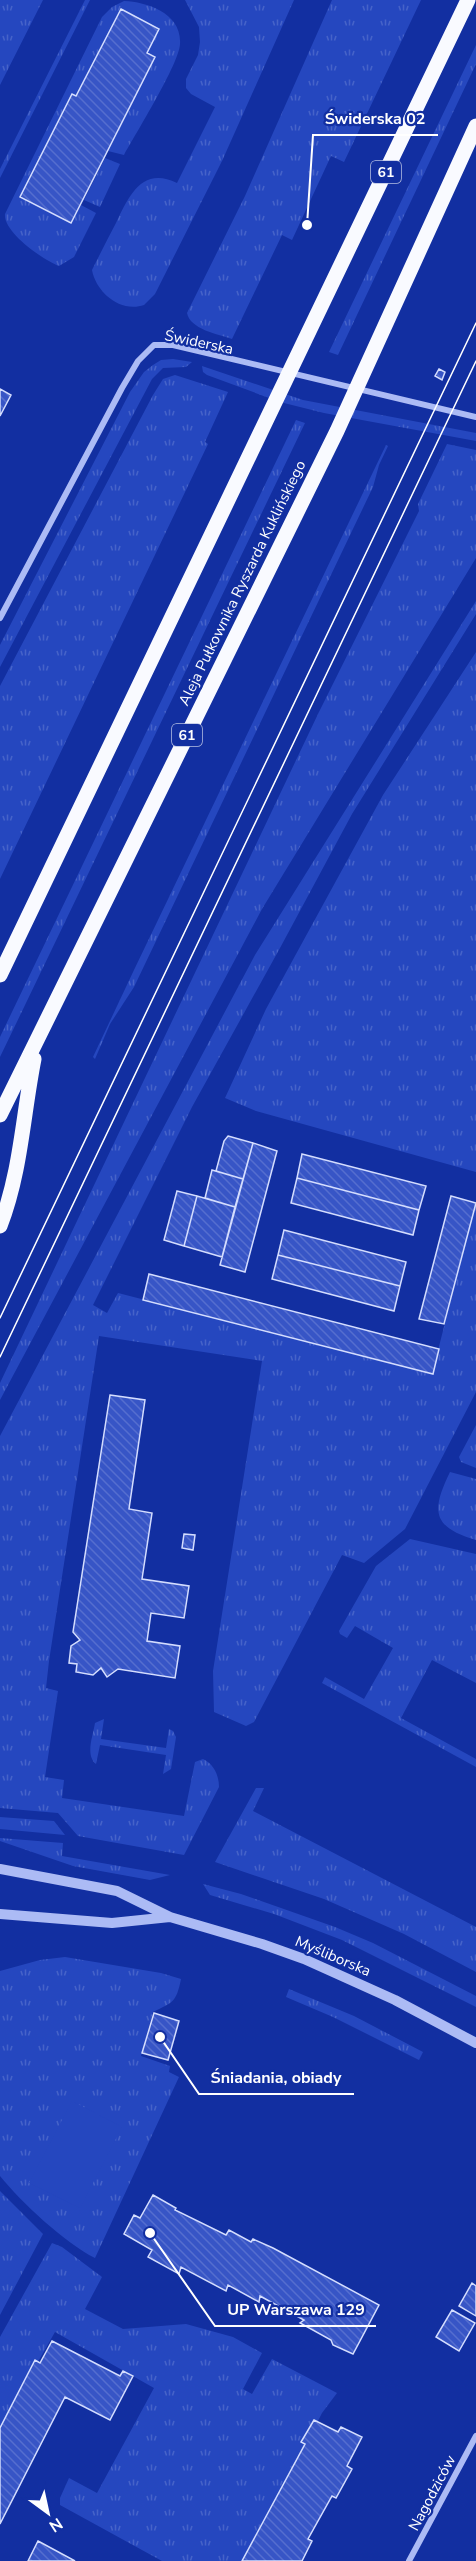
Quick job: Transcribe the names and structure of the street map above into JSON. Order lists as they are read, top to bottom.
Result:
{
  "streets": {
    "main road": ["61", "Aleja Pułkownika Ryszarda Kuklińskiego"],
    "street": ["Świderska", "Myśliborska", "Nagodziców"]
  },
  "places": ["Świderska 02", "Śniadania, obiady", "UP Warszawa 129"],
  "north": "bottom right"
}
